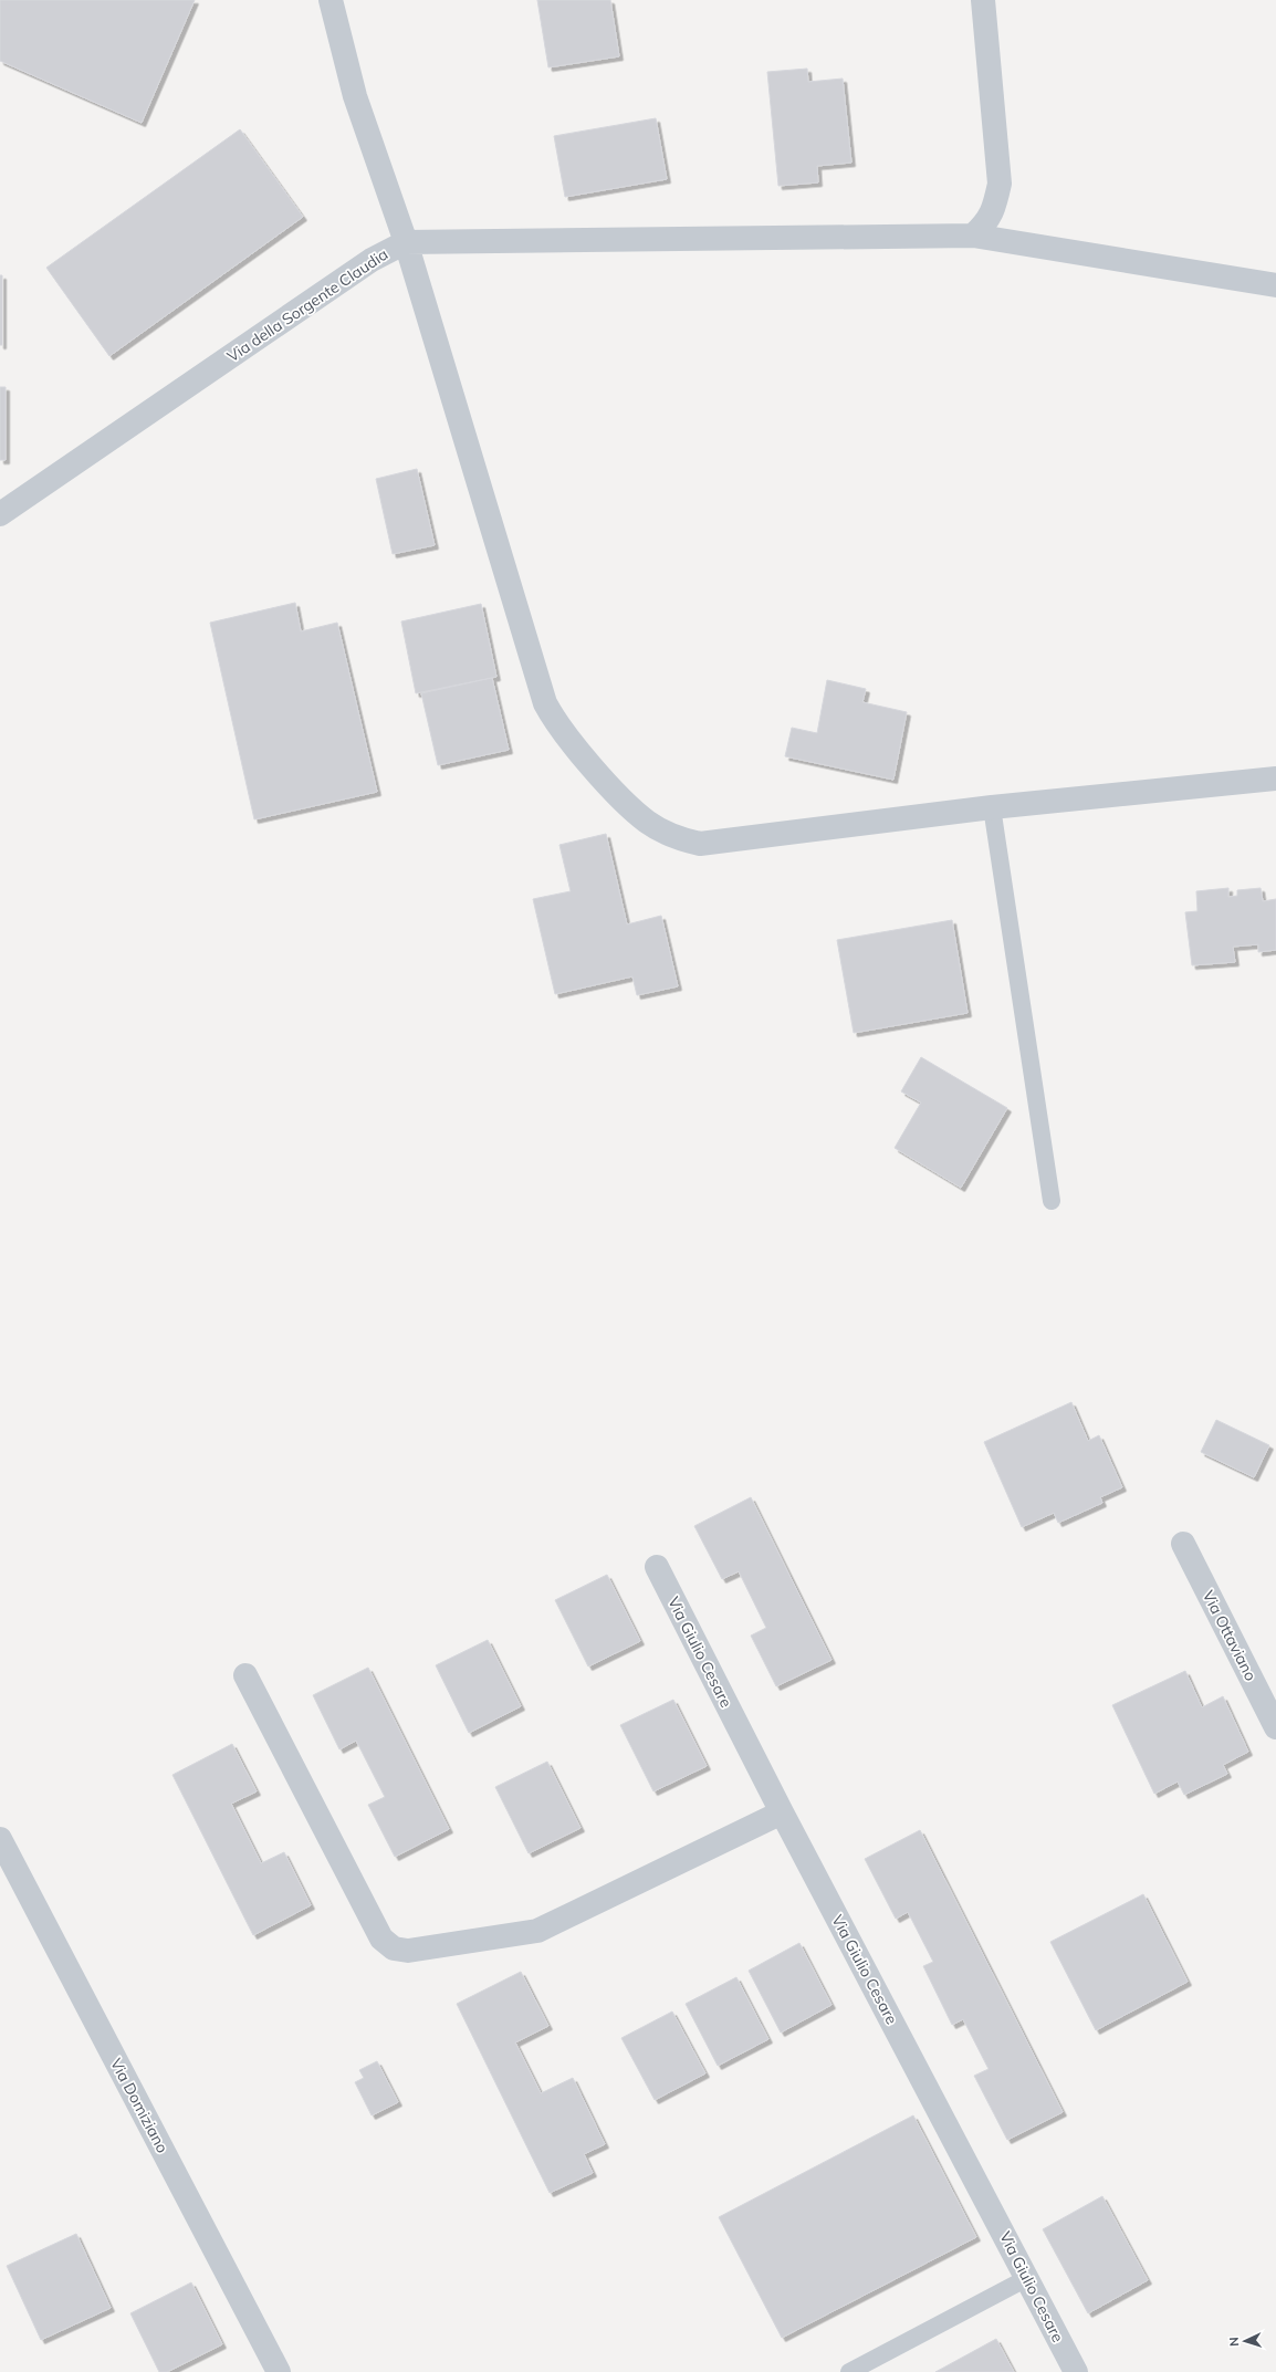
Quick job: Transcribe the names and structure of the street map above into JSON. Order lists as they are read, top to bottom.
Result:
{
  "streets": {
    "street": [
      "Via della Sorgente Claudia",
      "Via Ottaviano",
      "Via Giulio Cesare",
      "Via Domiziano"
    ]
  },
  "north": "left"
}
